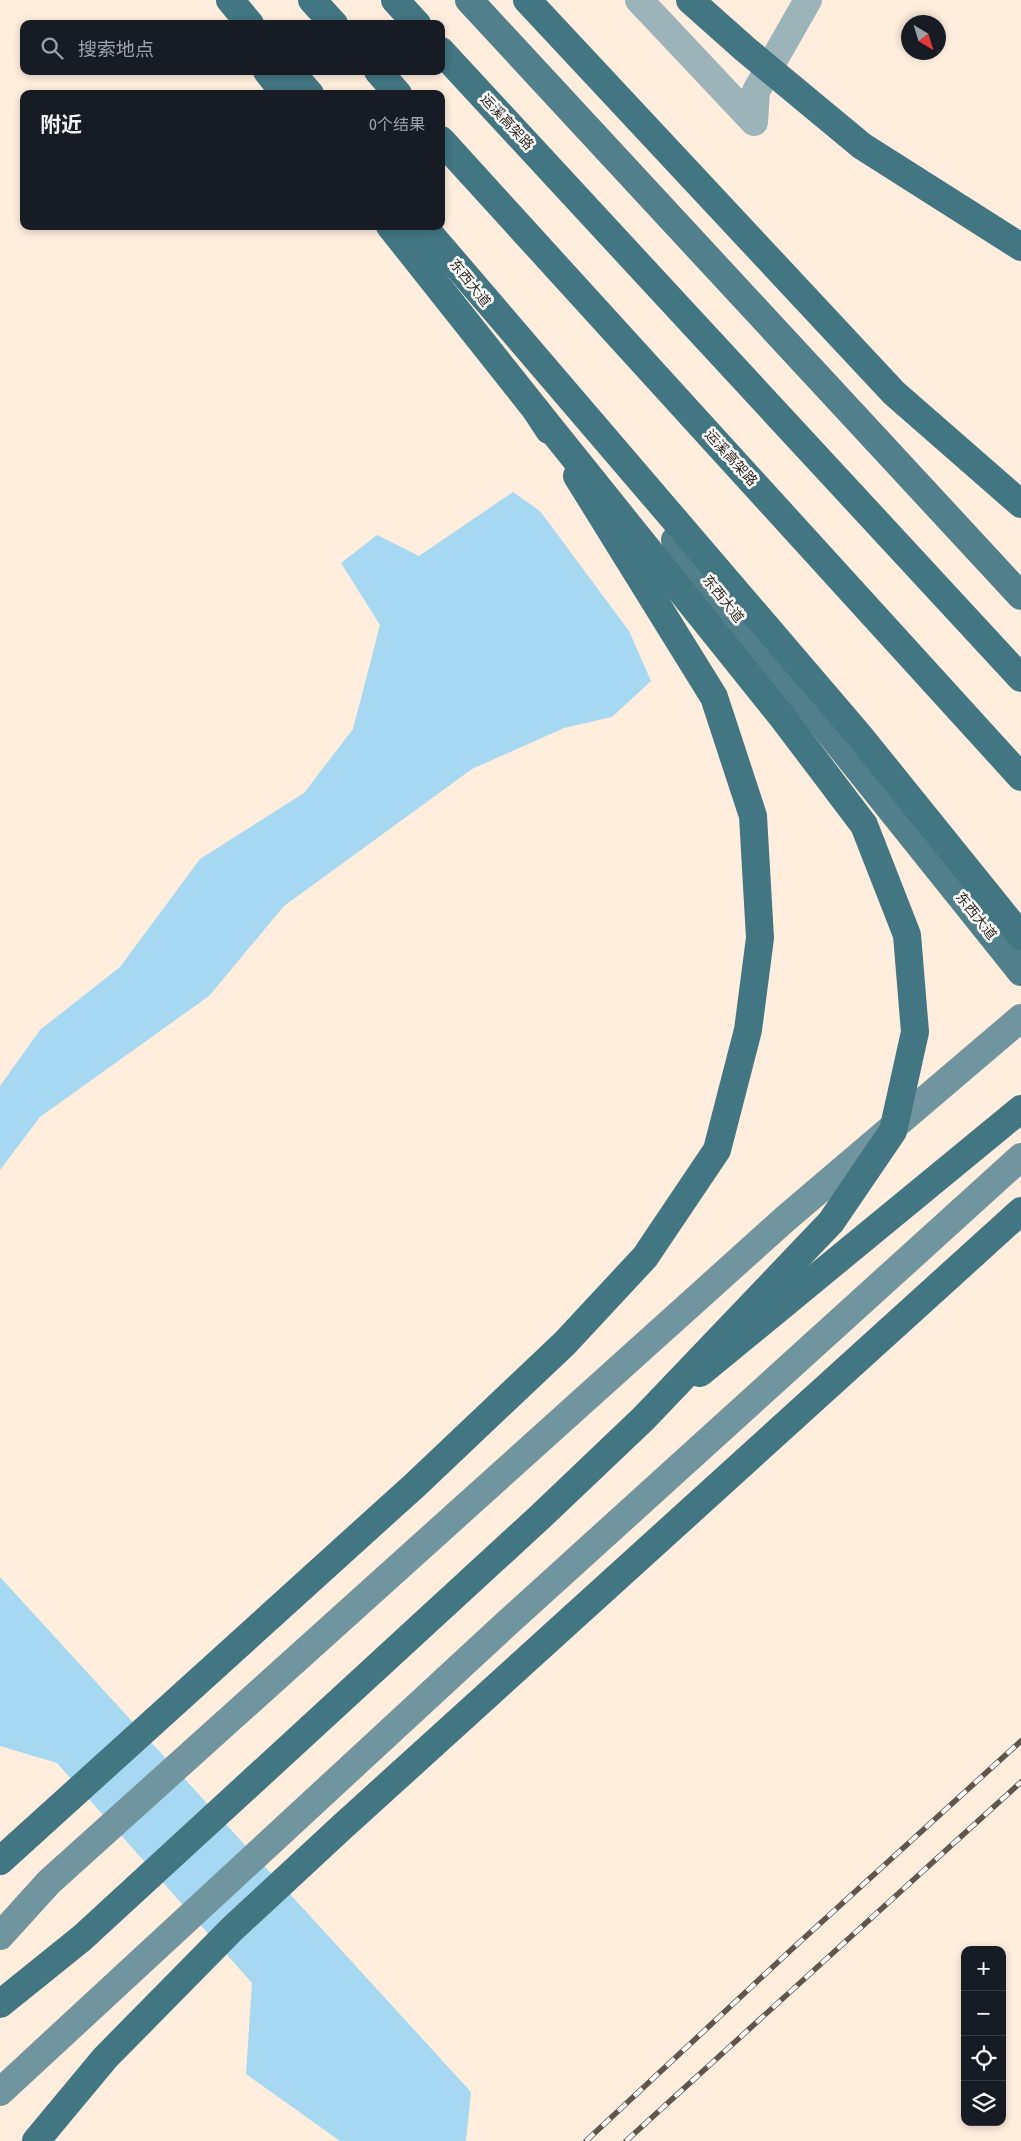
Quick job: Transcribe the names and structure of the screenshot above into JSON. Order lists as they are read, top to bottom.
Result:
{
  "streets": {
    "highway": ["运溪高架路"],
    "main road": ["东西大道"]
  },
  "north": "bottom right",
  "page": {
    "search": "搜索地点",
    "heading": ["附近", "0个结果"],
    "map_buttons": ["+", "−"]
  }
}
